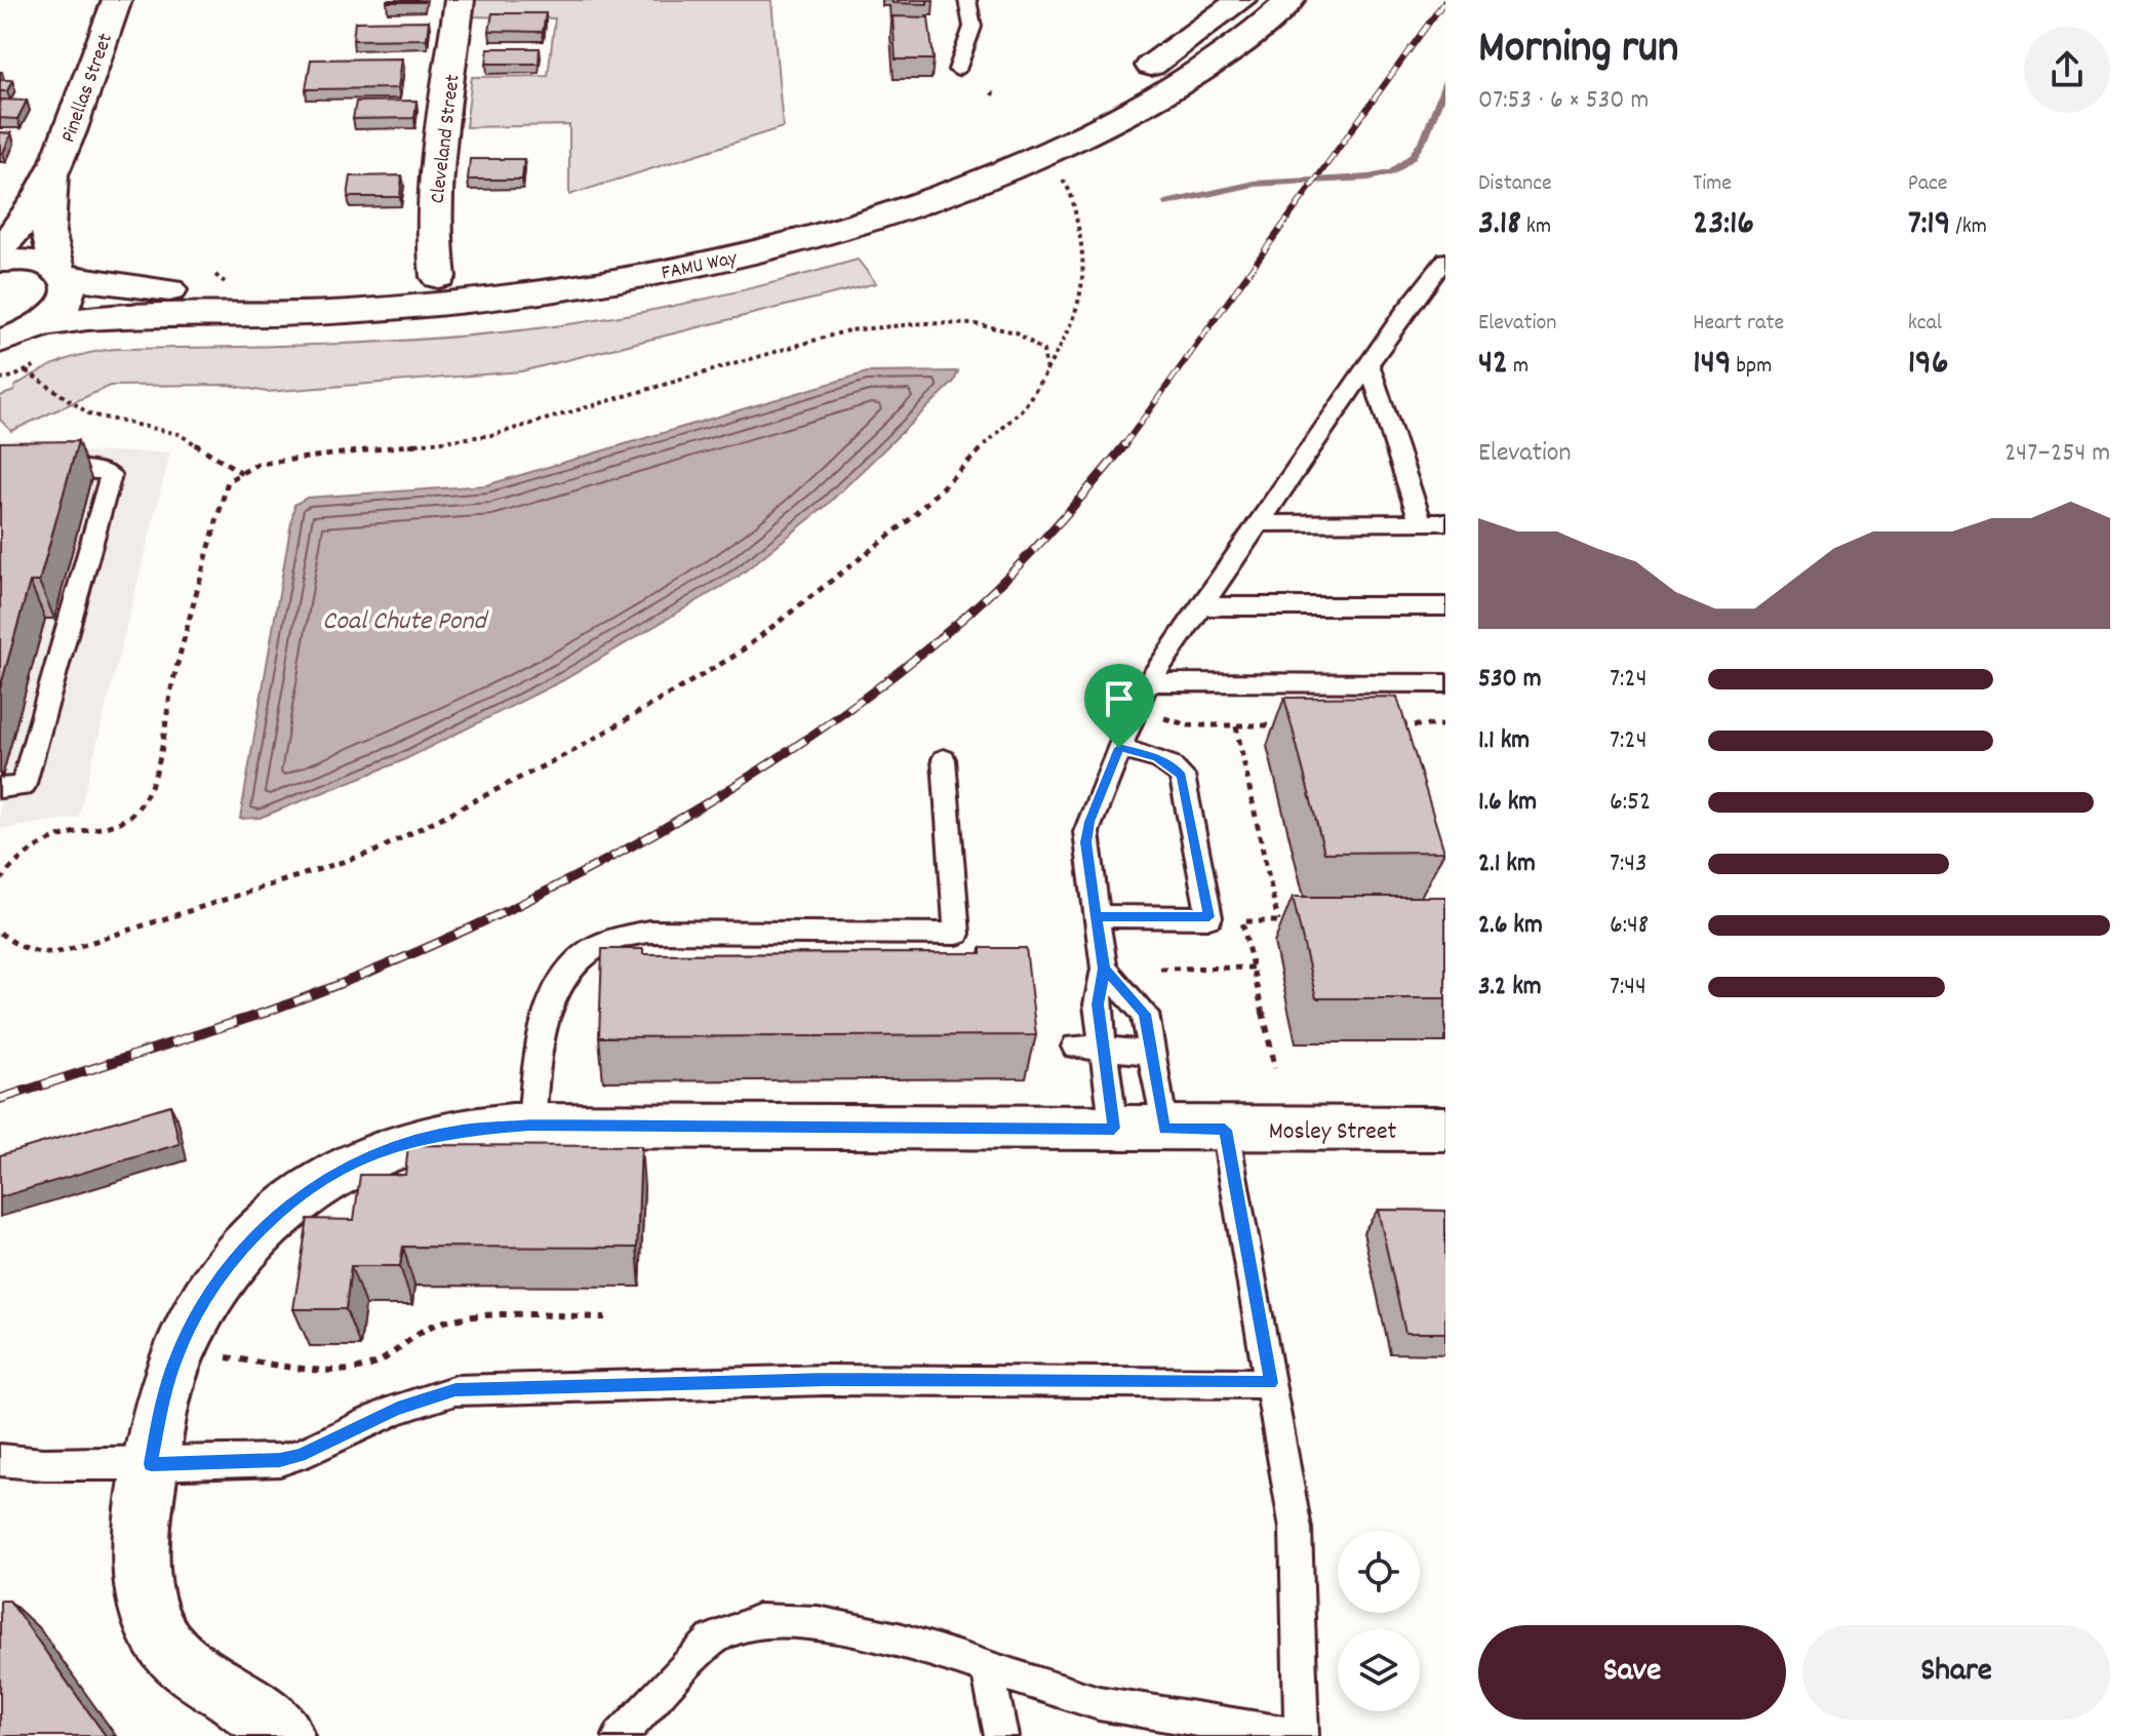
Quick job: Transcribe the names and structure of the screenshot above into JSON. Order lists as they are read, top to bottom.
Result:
{
  "streets": {
    "street": [
      "Pinellas Street",
      "Cleveland Street",
      "FAMU Way",
      "Mosley Street"
    ]
  },
  "crossings": [
    ["Pinellas Street", "FAMU Way"],
    ["Cleveland Street", "FAMU Way"]
  ],
  "water": ["Coal Chute Pond"],
  "page": {
    "heading": ["Morning run", "07:53 · 6 × 530 m"],
    "stats": [
      ["Distance", "3.18 km"],
      ["Time", "23:16"],
      ["Pace", "7:19 /km"],
      ["Elevation", "42 m"],
      ["Heart rate", "149 bpm"],
      ["kcal", "196"]
    ],
    "chart": ["Elevation", "247–254 m"],
    "list": [
      {
        "name": "530 m",
        "note": "7:24"
      },
      {
        "name": "1.1 km",
        "note": "7:24"
      },
      {
        "name": "1.6 km",
        "note": "6:52"
      },
      {
        "name": "2.1 km",
        "note": "7:43"
      },
      {
        "name": "2.6 km",
        "note": "6:48"
      },
      {
        "name": "3.2 km",
        "note": "7:44"
      }
    ],
    "buttons": ["Save", "Share"]
  }
}
